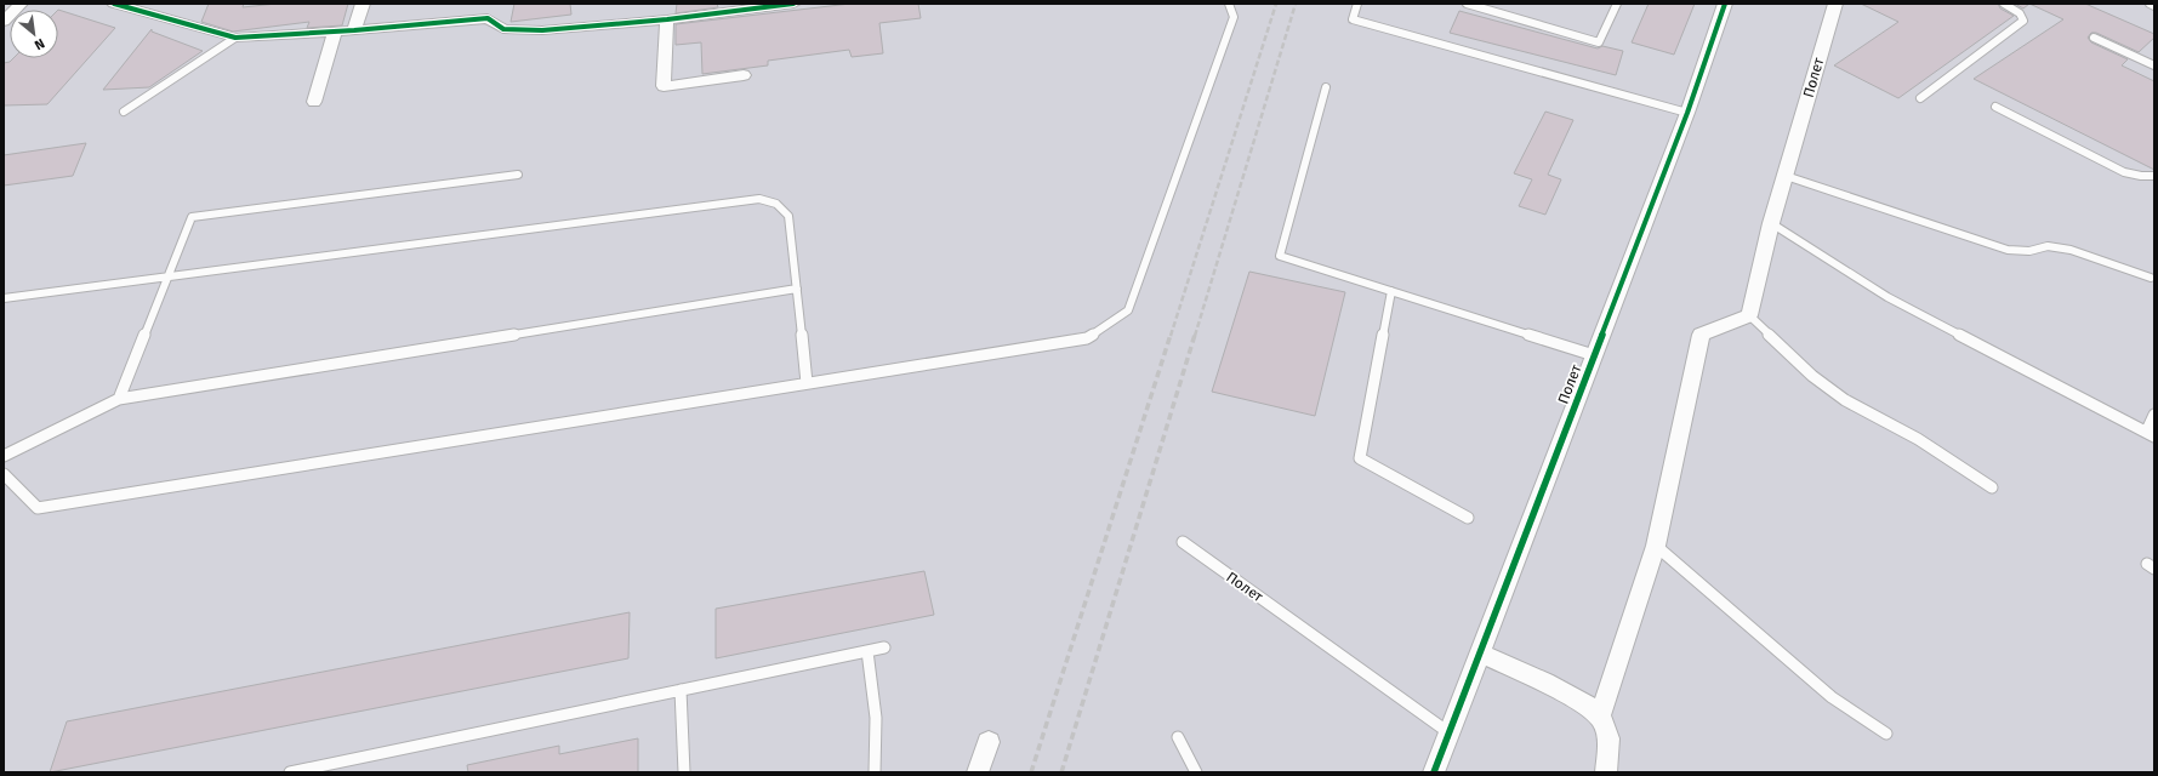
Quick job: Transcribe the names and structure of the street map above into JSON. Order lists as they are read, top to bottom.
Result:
{
  "streets": {
    "street": ["Полет"]
  },
  "north": "bottom right"
}
